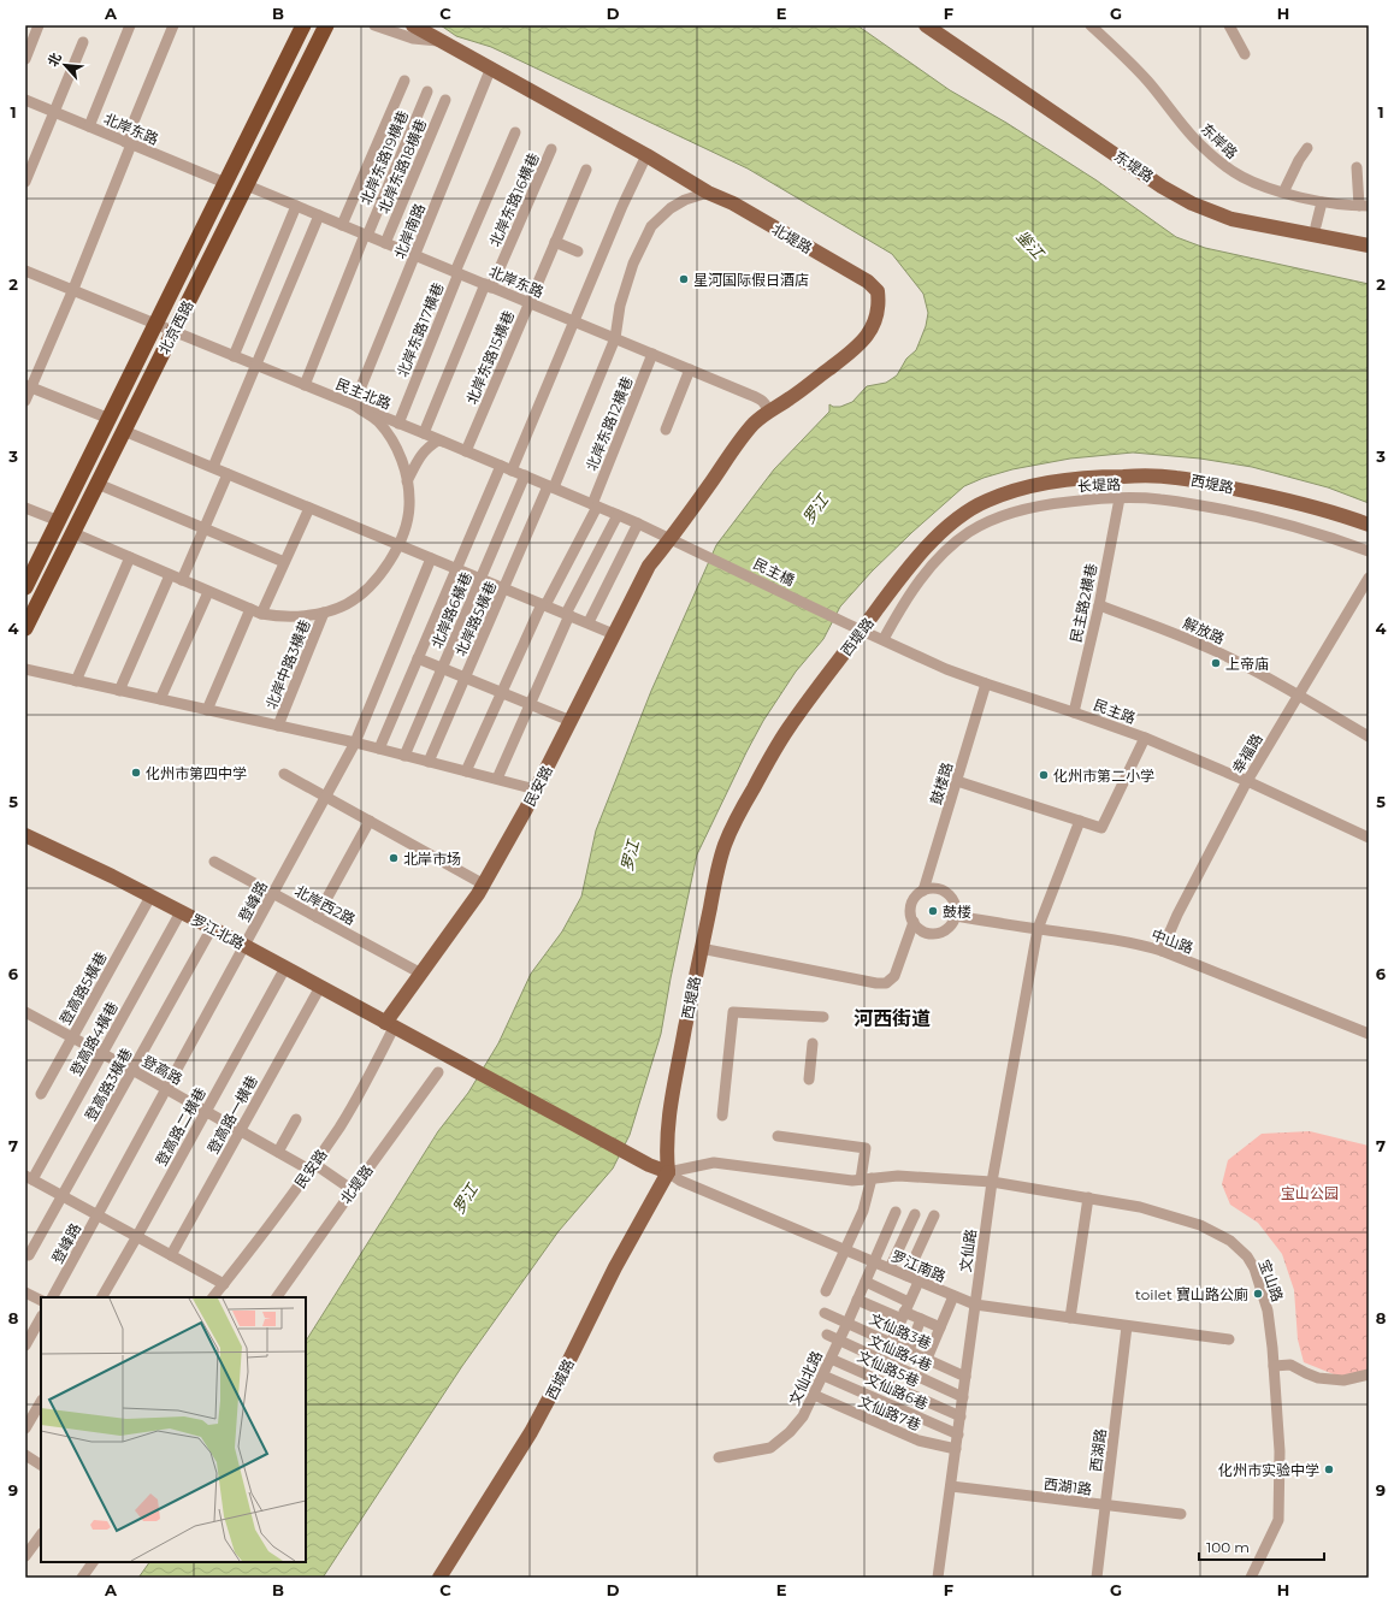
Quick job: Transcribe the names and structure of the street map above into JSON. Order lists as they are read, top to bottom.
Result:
{
  "streets": {
    "highway": ["北京西路"],
    "main road": [
      "东堤路",
      "北堤路",
      "西堤路",
      "民安路",
      "罗江北路",
      "西城路"
    ],
    "street": [
      "北岸东路",
      "东岸路",
      "北岸东路19横巷",
      "北岸东路18横巷",
      "北岸东路16横巷",
      "北岸南路",
      "北岸东路17横巷",
      "北岸东路15横巷",
      "民主北路",
      "北岸东路12横巷",
      "长堤路",
      "民主橋",
      "民主路2横巷",
      "北岸路6橫巷",
      "北岸路5橫巷",
      "解放路",
      "北岸中路3横巷",
      "民主路",
      "幸福路",
      "鼓楼路",
      "登峰路",
      "北岸西2路",
      "中山路",
      "登高路5橫巷",
      "登高路4橫巷",
      "登高路",
      "登高路3橫巷",
      "登高路一横巷",
      "登高路二横巷",
      "文仙路",
      "罗江南路",
      "宝山路",
      "文仙路3巷",
      "文仙路4巷",
      "文仙路5巷",
      "文仙北路",
      "文仙路6巷",
      "文仙路7巷",
      "西湖路",
      "西湖1路"
    ]
  },
  "crossings": [
    ["北岸东路", "北岸东路19横巷"],
    ["北岸东路", "北岸东路18横巷"],
    ["北岸东路", "北岸东路16横巷"],
    ["北岸东路", "北岸南路"],
    ["北岸东路", "北堤路"],
    ["北岸东路", "北京西路"],
    ["北岸东路", "北岸东路17横巷"],
    ["北岸东路", "北岸东路15横巷"],
    ["北岸东路", "北岸东路12横巷"],
    ["北岸东路", "北岸路5橫巷"],
    ["北岸东路19横巷", "民主北路"],
    ["北岸东路16横巷", "民主北路"],
    ["北岸南路", "北堤路"],
    ["北岸南路", "民主北路"],
    ["北堤路", "民主北路"],
    ["北堤路", "北岸路5橫巷"],
    ["北堤路", "民安路"],
    ["北堤路", "登高路"],
    ["北京西路", "民主北路"],
    ["北岸东路17横巷", "民主北路"],
    ["北岸东路15横巷", "民主北路"],
    ["民主北路", "北岸东路12横巷"],
    ["民主北路", "民主橋"],
    ["民主北路", "北岸路6橫巷"],
    ["民主北路", "北岸路5橫巷"],
    ["民主北路", "民安路"],
    ["西堤路", "民主路"],
    ["西堤路", "罗江北路"],
    ["西堤路", "罗江南路"],
    ["西堤路", "宝山路"],
    ["西堤路", "西城路"],
    ["长堤路", "民主路2横巷"],
    ["长堤路", "民主路"],
    ["民主橋", "民主路"],
    ["民主路2横巷", "解放路"],
    ["民主路2横巷", "民主路"],
    ["解放路", "幸福路"],
    ["民主路", "幸福路"],
    ["民主路", "鼓楼路"],
    ["幸福路", "中山路"],
    ["鼓楼路", "中山路"],
    ["民安路", "北岸西2路"],
    ["民安路", "罗江北路"],
    ["民安路", "登高路"],
    ["登峰路", "北岸西2路"],
    ["登峰路", "罗江北路"],
    ["登峰路", "登高路"],
    ["罗江北路", "登高路5橫巷"],
    ["罗江北路", "登高路4橫巷"],
    ["罗江北路", "登高路3橫巷"],
    ["罗江北路", "登高路一横巷"],
    ["罗江北路", "登高路二横巷"],
    ["罗江北路", "罗江南路"],
    ["罗江北路", "宝山路"],
    ["罗江北路", "西城路"],
    ["中山路", "文仙路"],
    ["登高路5橫巷", "登高路"],
    ["登高路4橫巷", "登高路"],
    ["登高路", "登高路3橫巷"],
    ["登高路", "登高路一横巷"],
    ["登高路", "登高路二横巷"],
    ["文仙路", "罗江南路"],
    ["文仙路", "宝山路"],
    ["文仙路", "文仙路3巷"],
    ["文仙路", "文仙路4巷"],
    ["文仙路", "文仙路5巷"],
    ["文仙路", "文仙路6巷"],
    ["文仙路", "文仙路7巷"],
    ["文仙路", "西湖1路"],
    ["罗江南路", "宝山路"],
    ["罗江南路", "文仙北路"],
    ["罗江南路", "西城路"],
    ["罗江南路", "西湖路"],
    ["宝山路", "西城路"],
    ["文仙路3巷", "文仙北路"],
    ["文仙路4巷", "文仙北路"],
    ["文仙路5巷", "文仙北路"],
    ["文仙北路", "文仙路6巷"],
    ["文仙北路", "文仙路7巷"],
    ["西湖路", "西湖1路"]
  ],
  "districts": ["河西街道"],
  "water": ["鉴江", "罗江"],
  "parks": ["宝山公园"],
  "places": [
    "星河国际假日酒店",
    "上帝庙",
    "化州市第四中学",
    "化州市第二小学",
    "北岸市场",
    "鼓楼",
    "toilet 寶山路公廁",
    "化州市实验中学"
  ],
  "scale_bar": "100 m",
  "north": "top left",
  "grid": {
    "columns": [
      "A",
      "B",
      "C",
      "D",
      "E",
      "F",
      "G",
      "H"
    ],
    "rows": [
      "1",
      "2",
      "3",
      "4",
      "5",
      "6",
      "7",
      "8",
      "9"
    ]
  }
}
